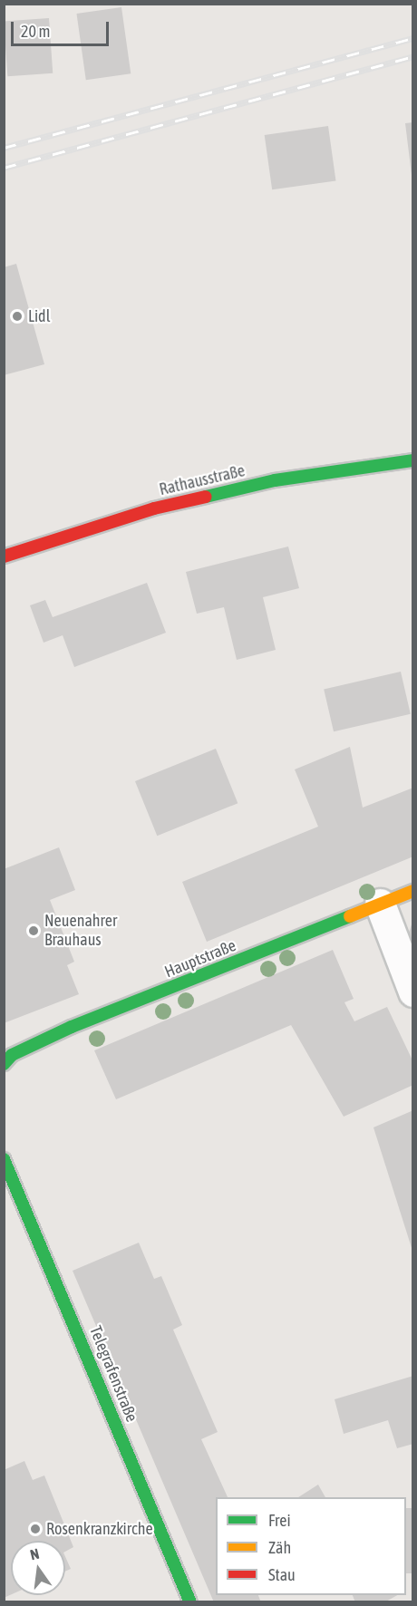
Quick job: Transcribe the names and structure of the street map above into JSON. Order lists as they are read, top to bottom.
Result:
{
  "streets": {
    "street": ["Rathausstraße", "Hauptstraße", "Telegrafenstraße"]
  },
  "places": ["Lidl", "Neuenahrer Brauhaus", "Rosenkranzkirche"],
  "legend": ["Frei", "Zäh", "Stau"],
  "scale_bar": "20 m",
  "north": "top"
}
